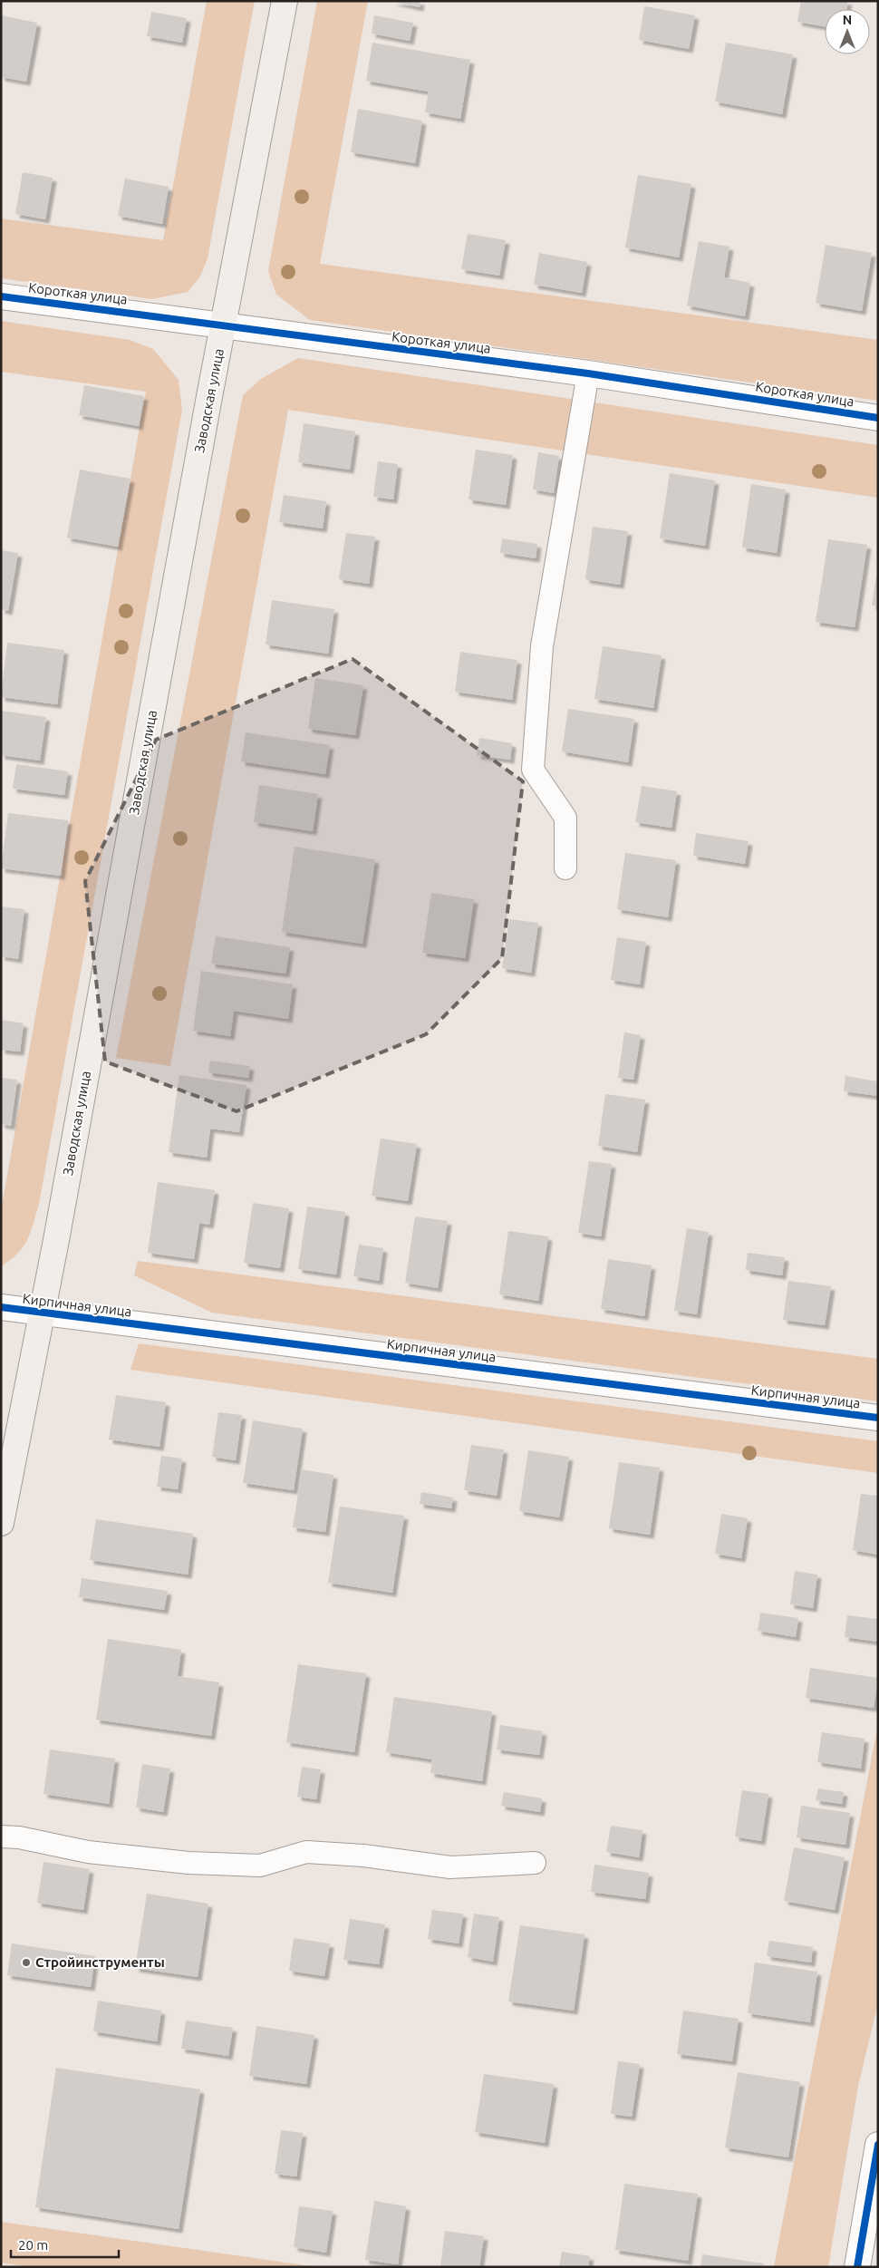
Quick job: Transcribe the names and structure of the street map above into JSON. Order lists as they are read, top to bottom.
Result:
{
  "streets": {
    "main road": ["Заводская улица"],
    "street": ["Короткая улица", "Кирпичная улица"]
  },
  "crossings": [
    ["Короткая улица", "Заводская улица"],
    ["Заводская улица", "Кирпичная улица"]
  ],
  "places": ["Стройинструменты"],
  "scale_bar": "20 m",
  "north": "top"
}
